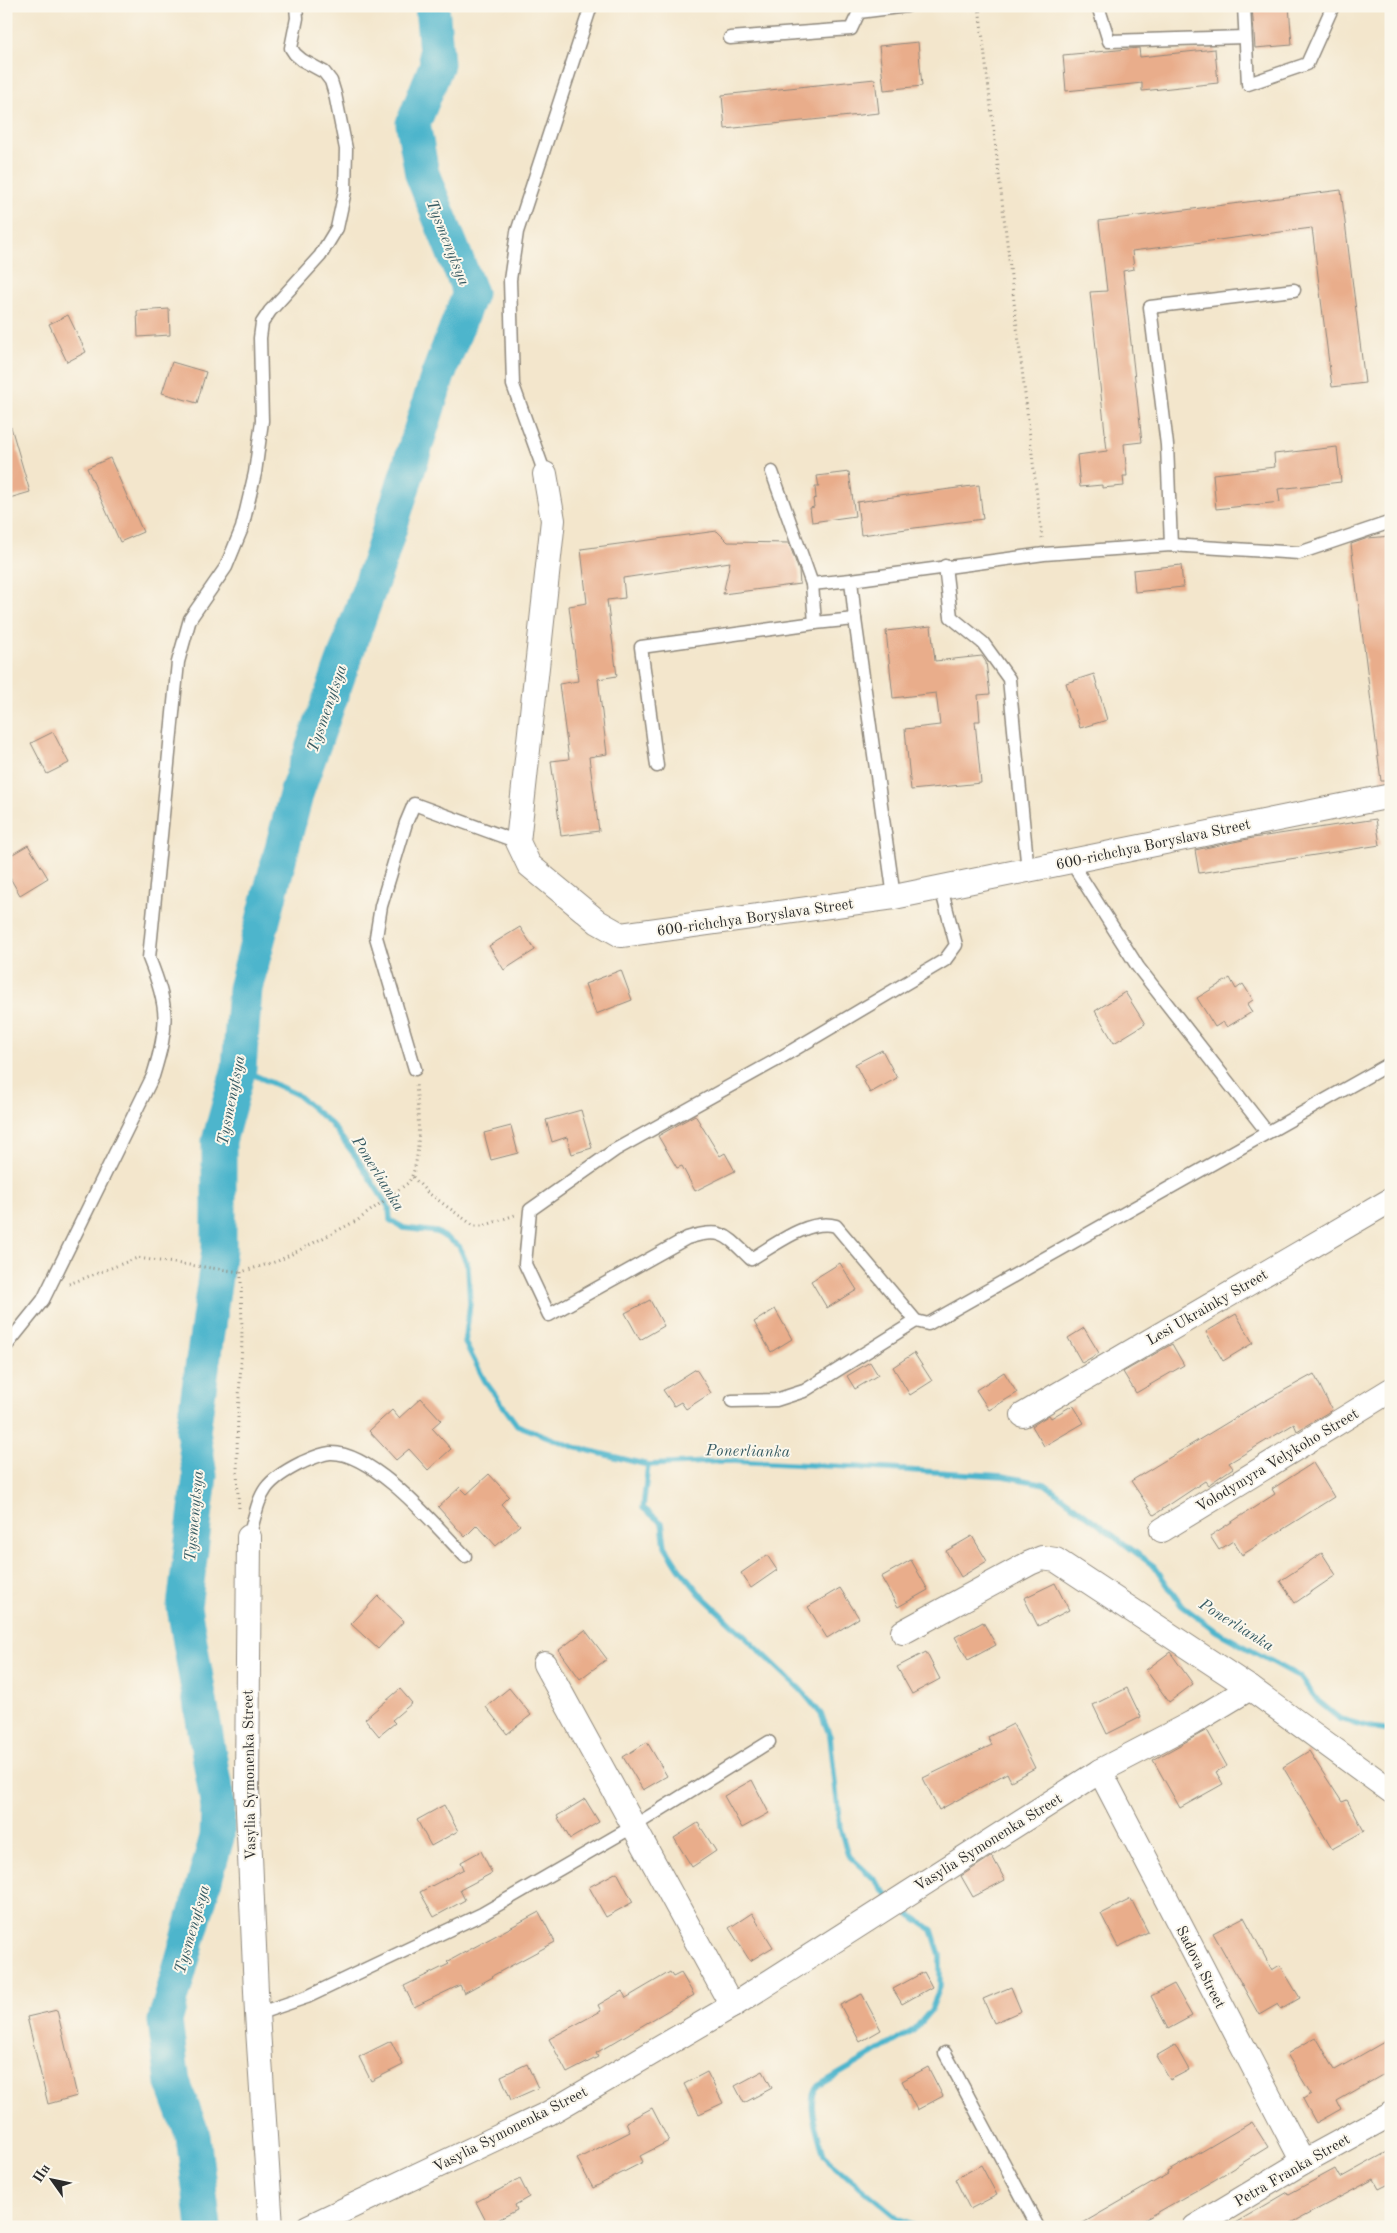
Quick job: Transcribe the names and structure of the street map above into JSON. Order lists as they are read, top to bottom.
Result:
{
  "streets": {
    "street": [
      "600-richchya Boryslava Street",
      "Lesi Ukrainky Street",
      "Volodymyra Velykoho Street",
      "Vasylia Symonenka Street",
      "Sadova Street",
      "Petra Franka Street"
    ]
  },
  "crossings": [
    ["Vasylia Symonenka Street", "Sadova Street"],
    ["Sadova Street", "Petra Franka Street"]
  ],
  "water": ["Tysmenytsya", "Ponerlianka"],
  "north": "top left"
}
